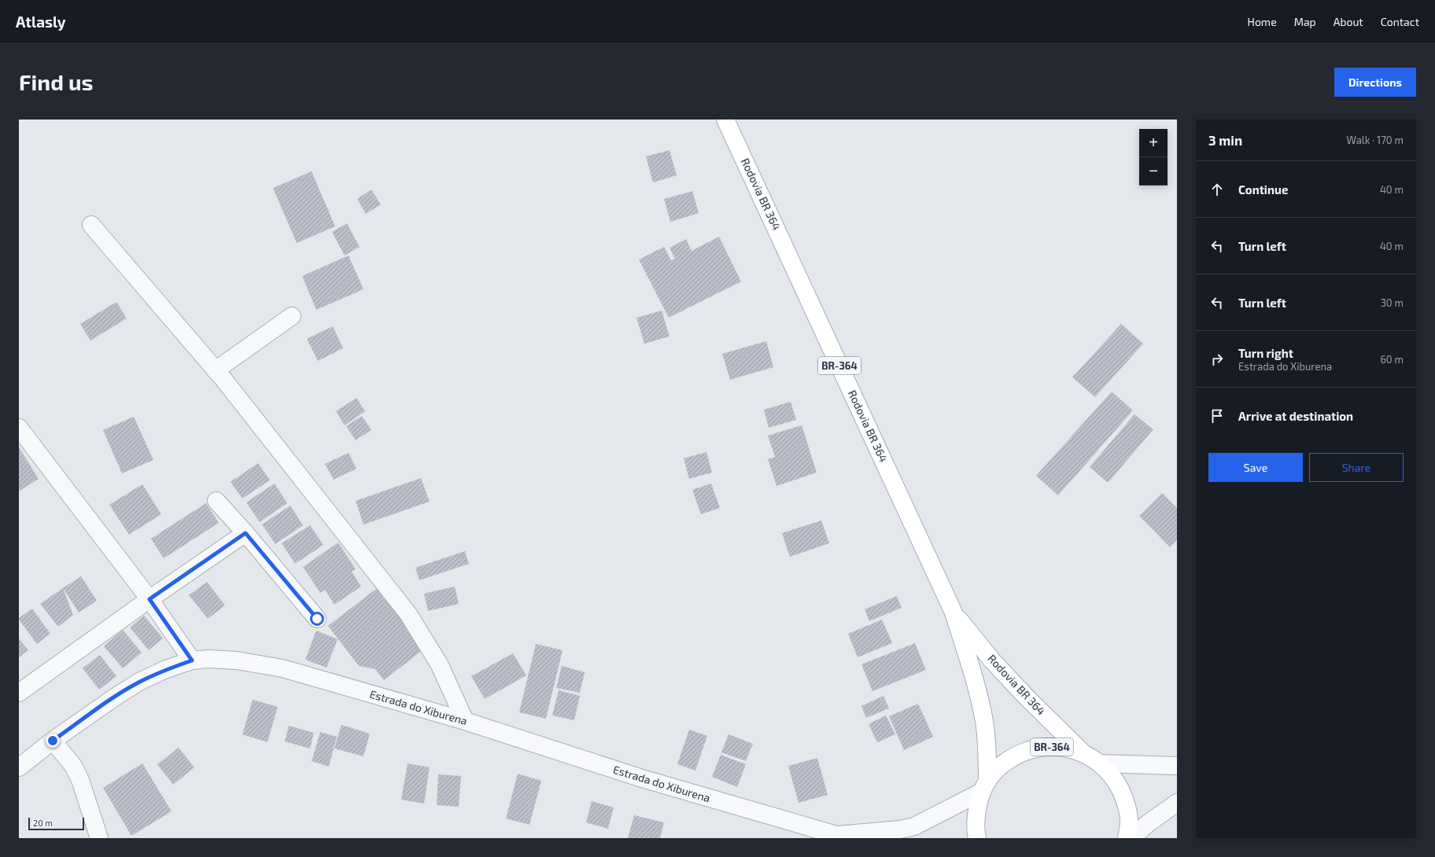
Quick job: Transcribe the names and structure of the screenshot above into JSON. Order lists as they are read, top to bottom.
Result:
{
  "streets": {
    "main road": ["Rodovia BR 364", "BR-364"],
    "street": ["Estrada do Xiburena"]
  },
  "crossings": [
    ["Rodovia BR 364", "Estrada do Xiburena"]
  ],
  "scale_bar": "20 m",
  "page": {
    "header": "Atlasly",
    "nav": [
      "Home",
      "Map",
      "About",
      "Contact"
    ],
    "buttons": [
      "Directions",
      ["Save", "Share"]
    ],
    "title": "Find us",
    "heading": ["3 min", "Walk · 170 m"],
    "map_buttons": ["+", "−"],
    "list": [
      ["Continue", "40 m"],
      ["Turn left", "40 m"],
      ["Turn left", "30 m"],
      ["Turn right", "Estrada do Xiburena", "60 m"],
      "Arrive at destination"
    ],
    "scale": "20 m"
  }
}
